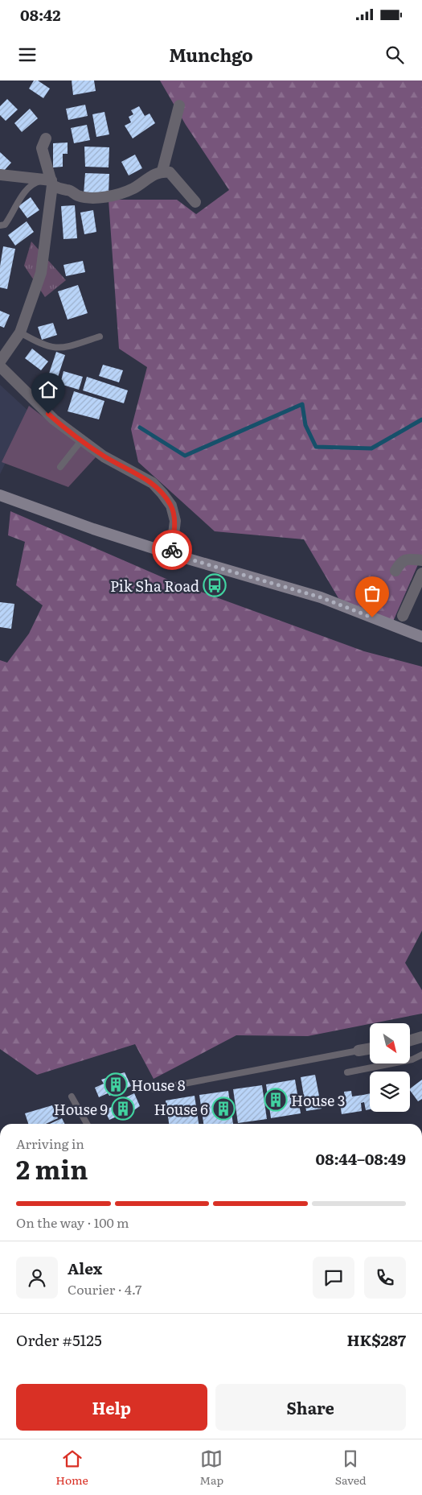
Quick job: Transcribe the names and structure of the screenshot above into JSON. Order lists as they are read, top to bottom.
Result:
{
  "places": {
    "bus stop": ["Pik Sha Road"],
    "building": [
      "House 8",
      "House 3",
      "House 9",
      "House 6"
    ]
  },
  "north": "bottom right",
  "page": {
    "status": "08:42",
    "header": "Munchgo",
    "heading": ["2 min", "Arriving in", "08:44–08:49"],
    "panel": [
      "Alex",
      "Courier · 4.7",
      "Order #5125",
      "HK$287"
    ],
    "bar": "On the way · 100 m",
    "buttons": ["Help", "Share"],
    "tabs": ["Home", "Map", "Saved"]
  }
}
